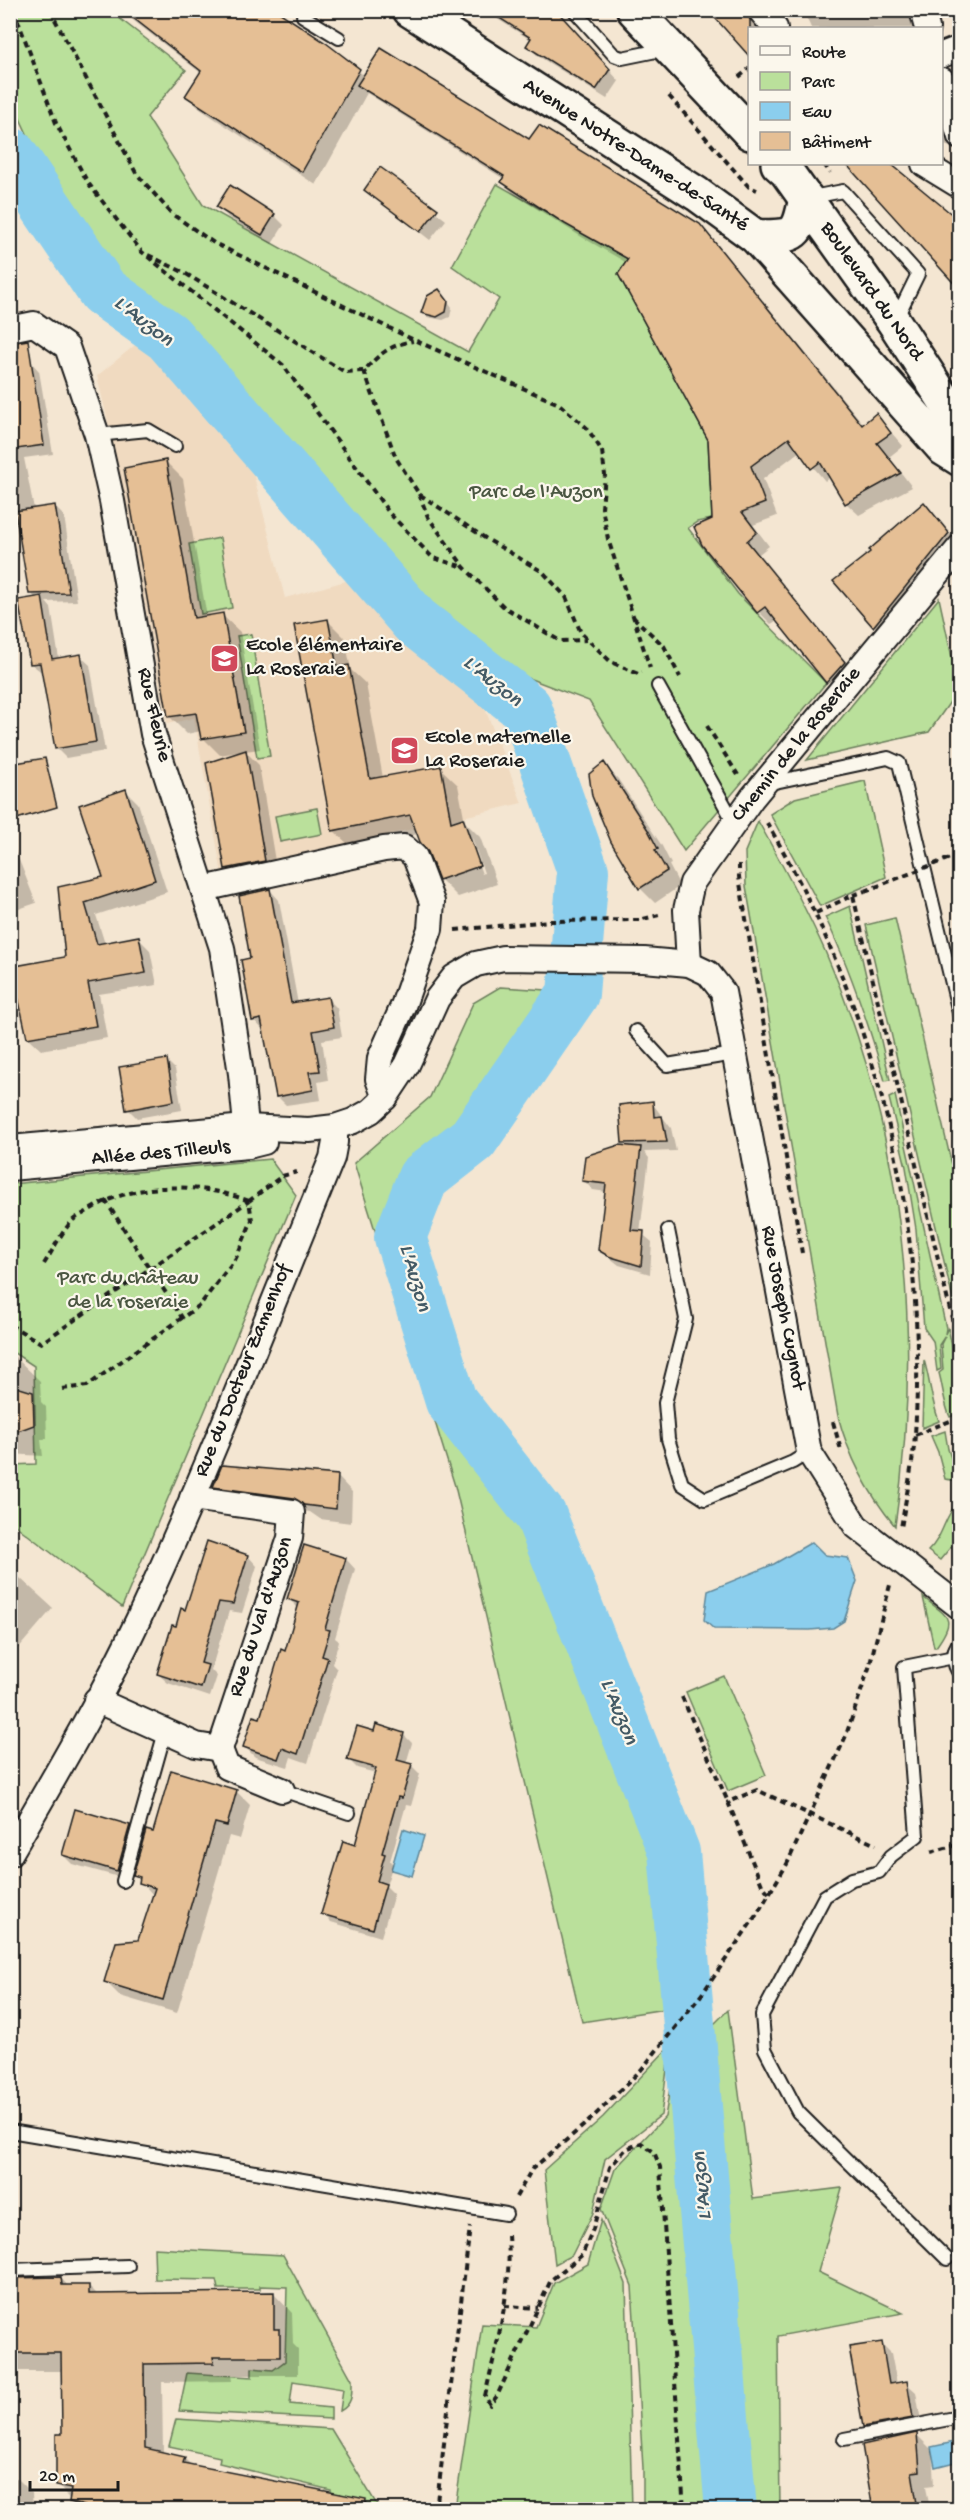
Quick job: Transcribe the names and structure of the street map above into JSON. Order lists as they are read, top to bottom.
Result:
{
  "streets": {
    "main road": ["Avenue Notre-Dame-de-Santé", "Boulevard du Nord"],
    "street": [
      "Rue Fleurie",
      "Chemin de la Roseraie",
      "Allée des Tilleuls",
      "Rue Joseph Cugnot",
      "Rue du Docteur Zamenhof",
      "Rue du Val d'Auzon"
    ]
  },
  "crossings": [
    ["Rue Fleurie", "Allée des Tilleuls"],
    ["Chemin de la Roseraie", "Rue Joseph Cugnot"],
    ["Allée des Tilleuls", "Rue du Docteur Zamenhof"],
    ["Rue du Docteur Zamenhof", "Rue du Val d'Auzon"]
  ],
  "water": ["L'Auzon"],
  "parks": ["Parc de l'Auzon", "Parc du château de la roseraie"],
  "places": {
    "school or university": ["Ecole élémentaire La Roseraie", "Ecole maternelle La Roseraie"]
  },
  "legend": [
    "Route",
    "Parc",
    "Eau",
    "Bâtiment"
  ],
  "scale_bar": "20 m"
}
